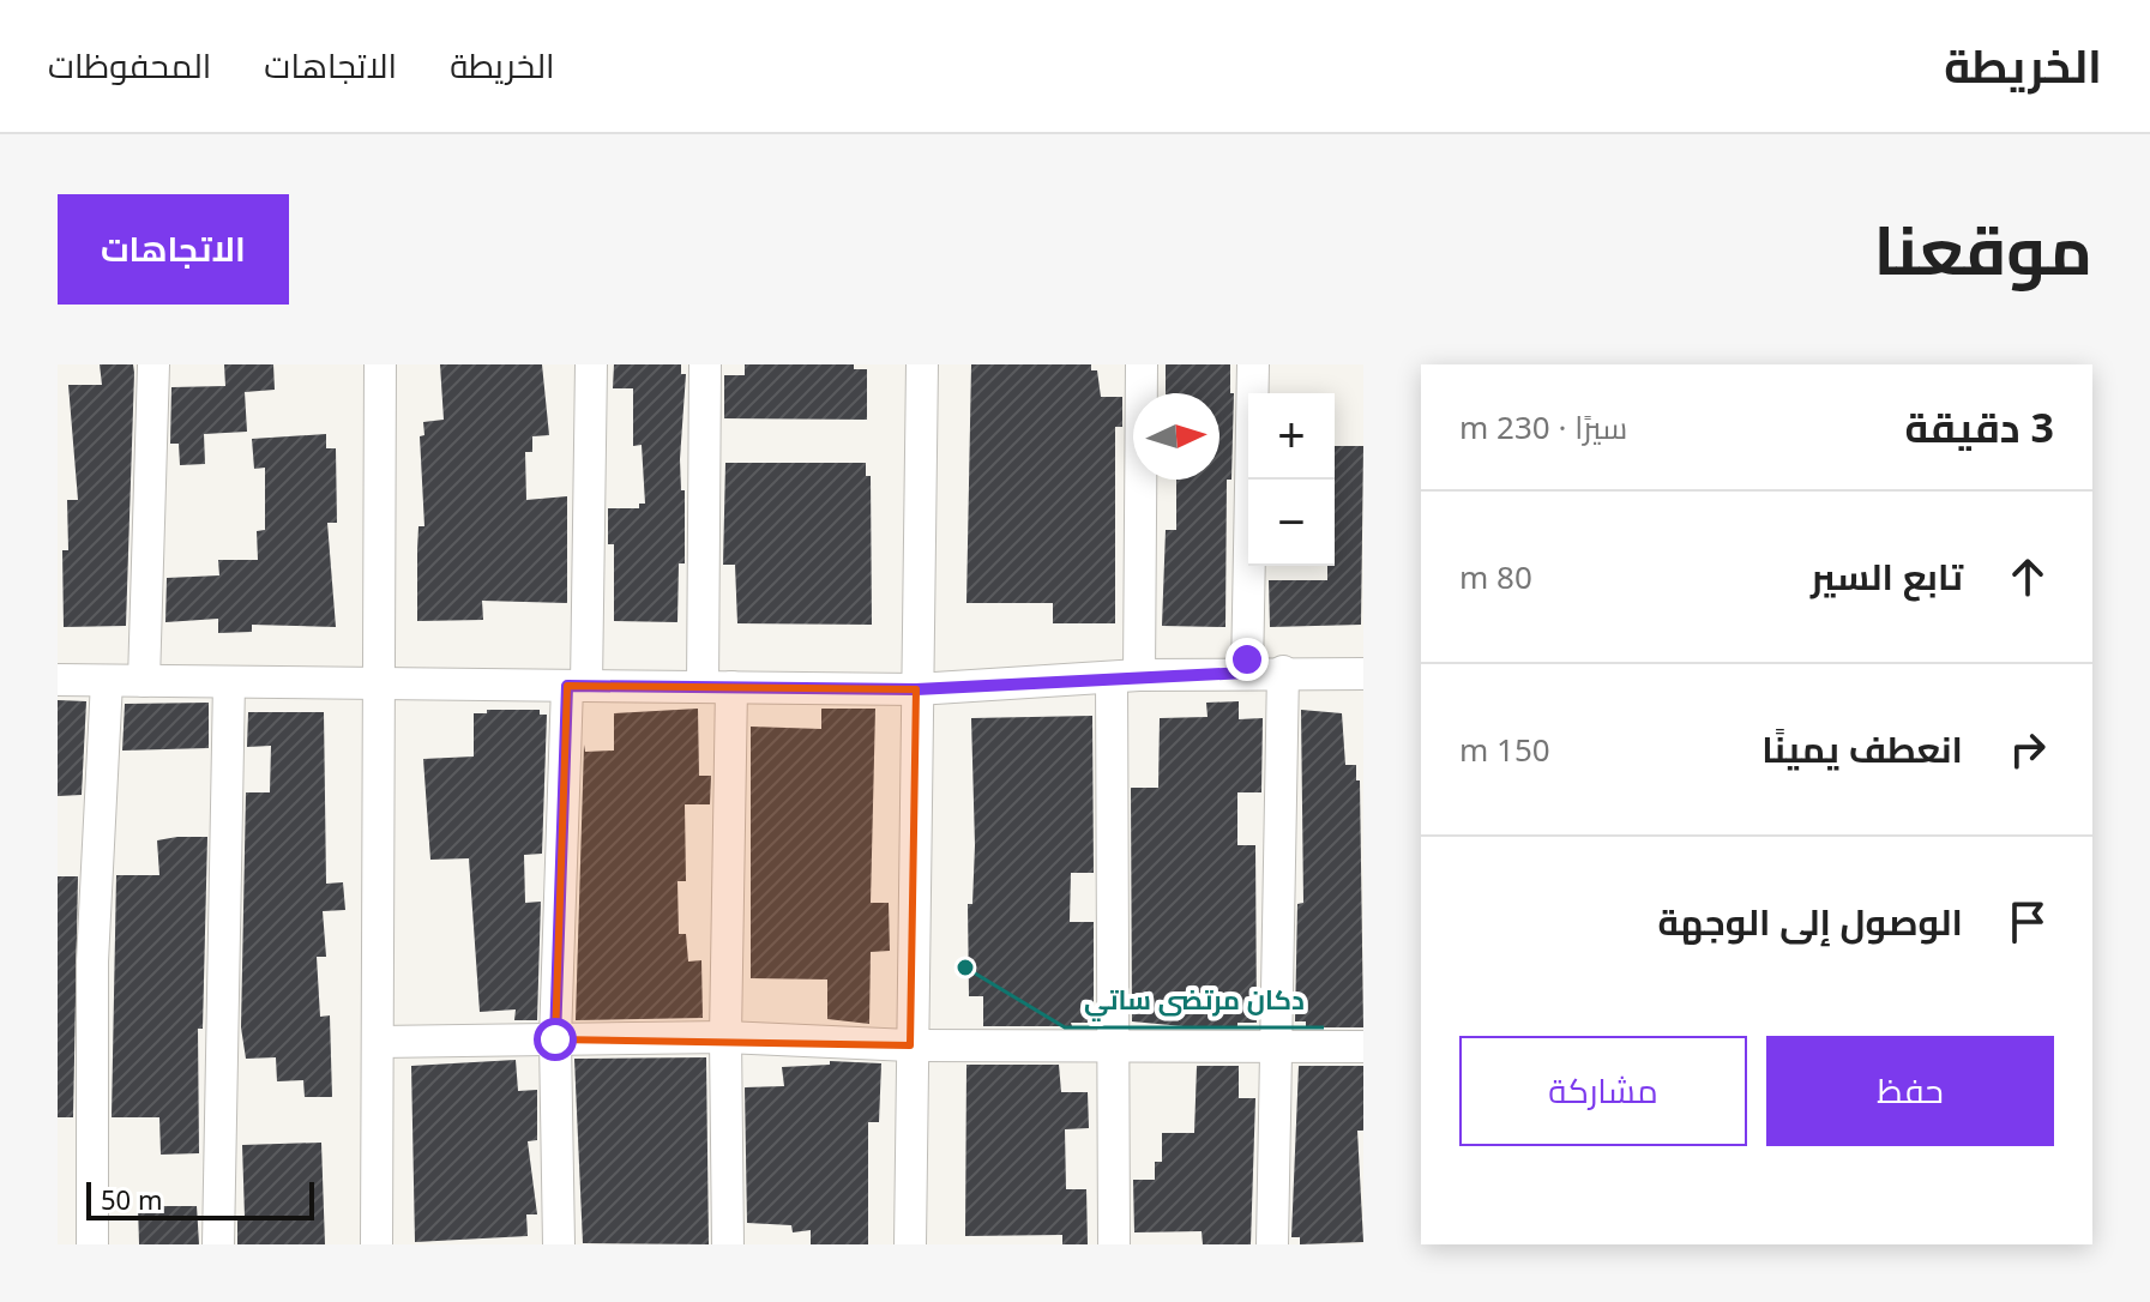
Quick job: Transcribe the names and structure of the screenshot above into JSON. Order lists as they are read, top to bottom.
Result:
{
  "places": ["دكان مرتضى ساتي"],
  "scale_bar": "50 m",
  "north": "right",
  "page": {
    "header": "الخريطة",
    "nav": ["الخريطة", "الاتجاهات", "المحفوظات"],
    "title": "موقعنا",
    "buttons": [
      "الاتجاهات",
      ["حفظ", "مشاركة"]
    ],
    "heading": ["3 دقيقة", "سيرًا · 230 m"],
    "map_buttons": ["+", "−"],
    "list": [
      ["تابع السير", "80 m"],
      ["انعطف يمينًا", "150 m"],
      "الوصول إلى الوجهة"
    ],
    "scale": "50 m"
  }
}
